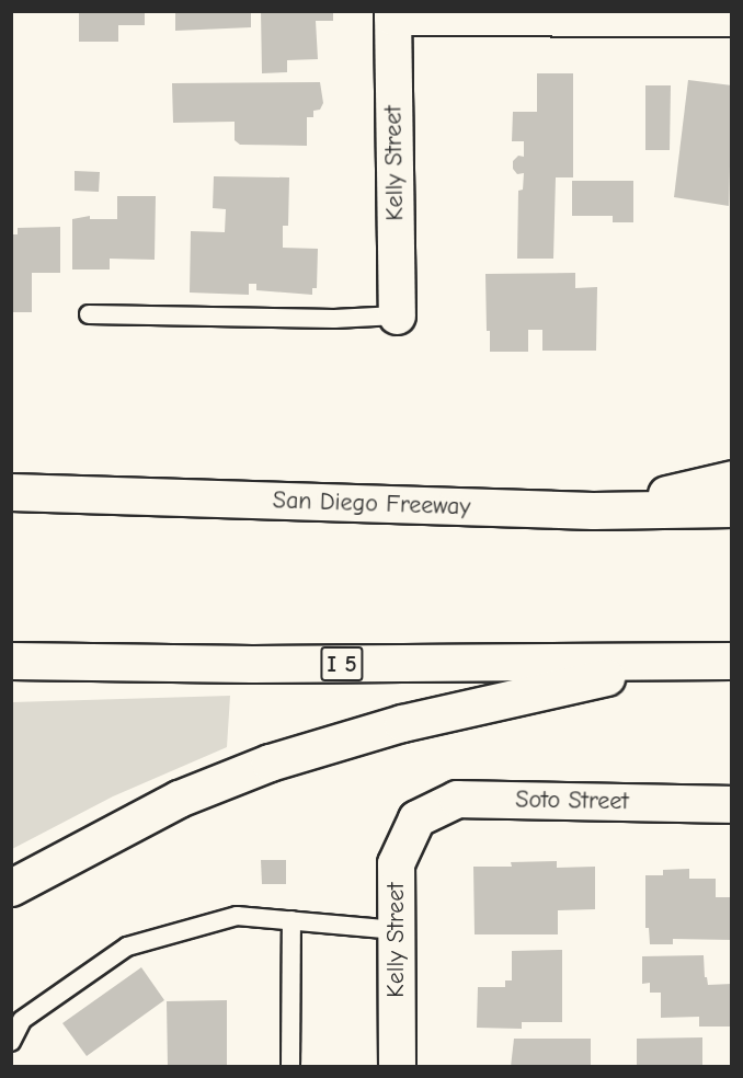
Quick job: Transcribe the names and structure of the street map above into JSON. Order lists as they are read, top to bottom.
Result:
{
  "streets": {
    "main road": [
      "Kelly Street",
      "San Diego Freeway",
      "I 5",
      "Soto Street"
    ]
  },
  "crossings": [
    ["Kelly Street", "Soto Street"]
  ]
}
